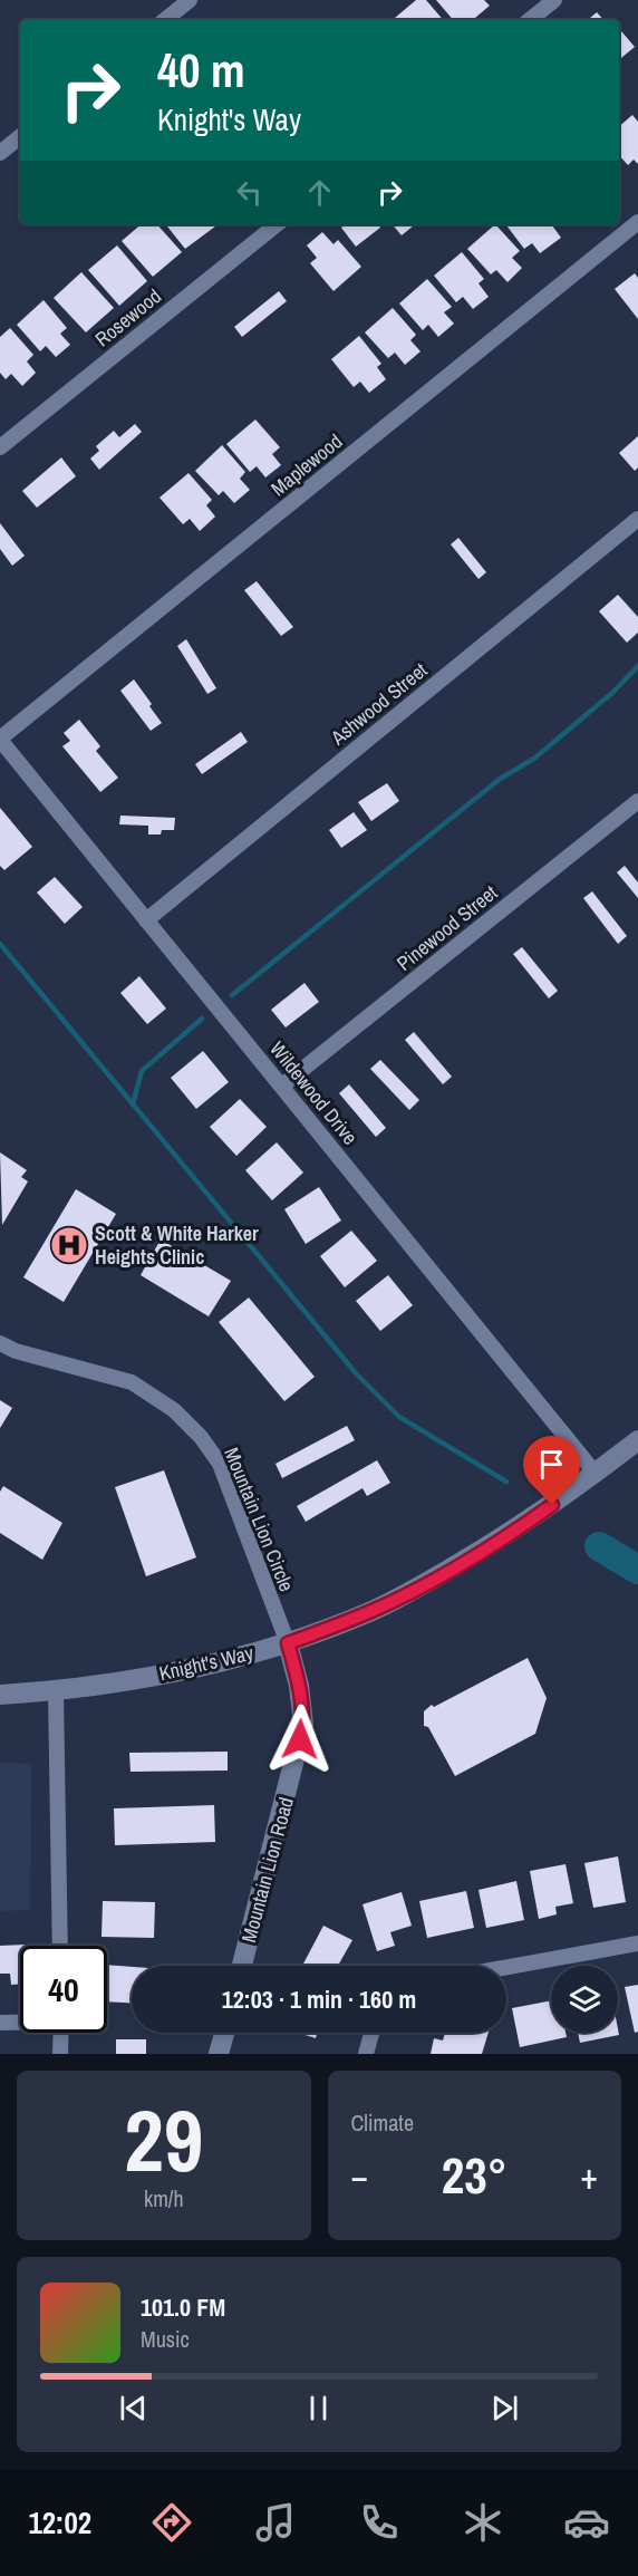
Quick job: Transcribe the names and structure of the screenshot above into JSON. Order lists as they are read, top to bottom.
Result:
{
  "streets": {
    "main road": ["Knight's Way", "Mountain Lion Road"],
    "street": [
      "Rosewood",
      "Maplewood",
      "Ashwood Street",
      "Pinewood Street",
      "Wildewood Drive",
      "Mountain Lion Circle"
    ]
  },
  "crossings": [
    ["Maplewood", "Wildewood Drive"],
    ["Ashwood Street", "Wildewood Drive"],
    ["Pinewood Street", "Wildewood Drive"],
    ["Wildewood Drive", "Knight's Way"],
    ["Mountain Lion Circle", "Knight's Way"],
    ["Mountain Lion Circle", "Mountain Lion Road"],
    ["Knight's Way", "Mountain Lion Road"]
  ],
  "places": {
    "hospital": ["Scott & White Harker Heights Clinic"]
  },
  "page": {
    "turn": ["40 m", "Knight's Way"],
    "limit": "40",
    "trip": "12:03 · 1 min · 160 m",
    "tile": [
      ["29", "km/h"],
      "Climate"
    ],
    "heat": ["−", "23°", "+"],
    "song": ["101.0 FM", "Music"],
    "tabs": "12:02"
  }
}
